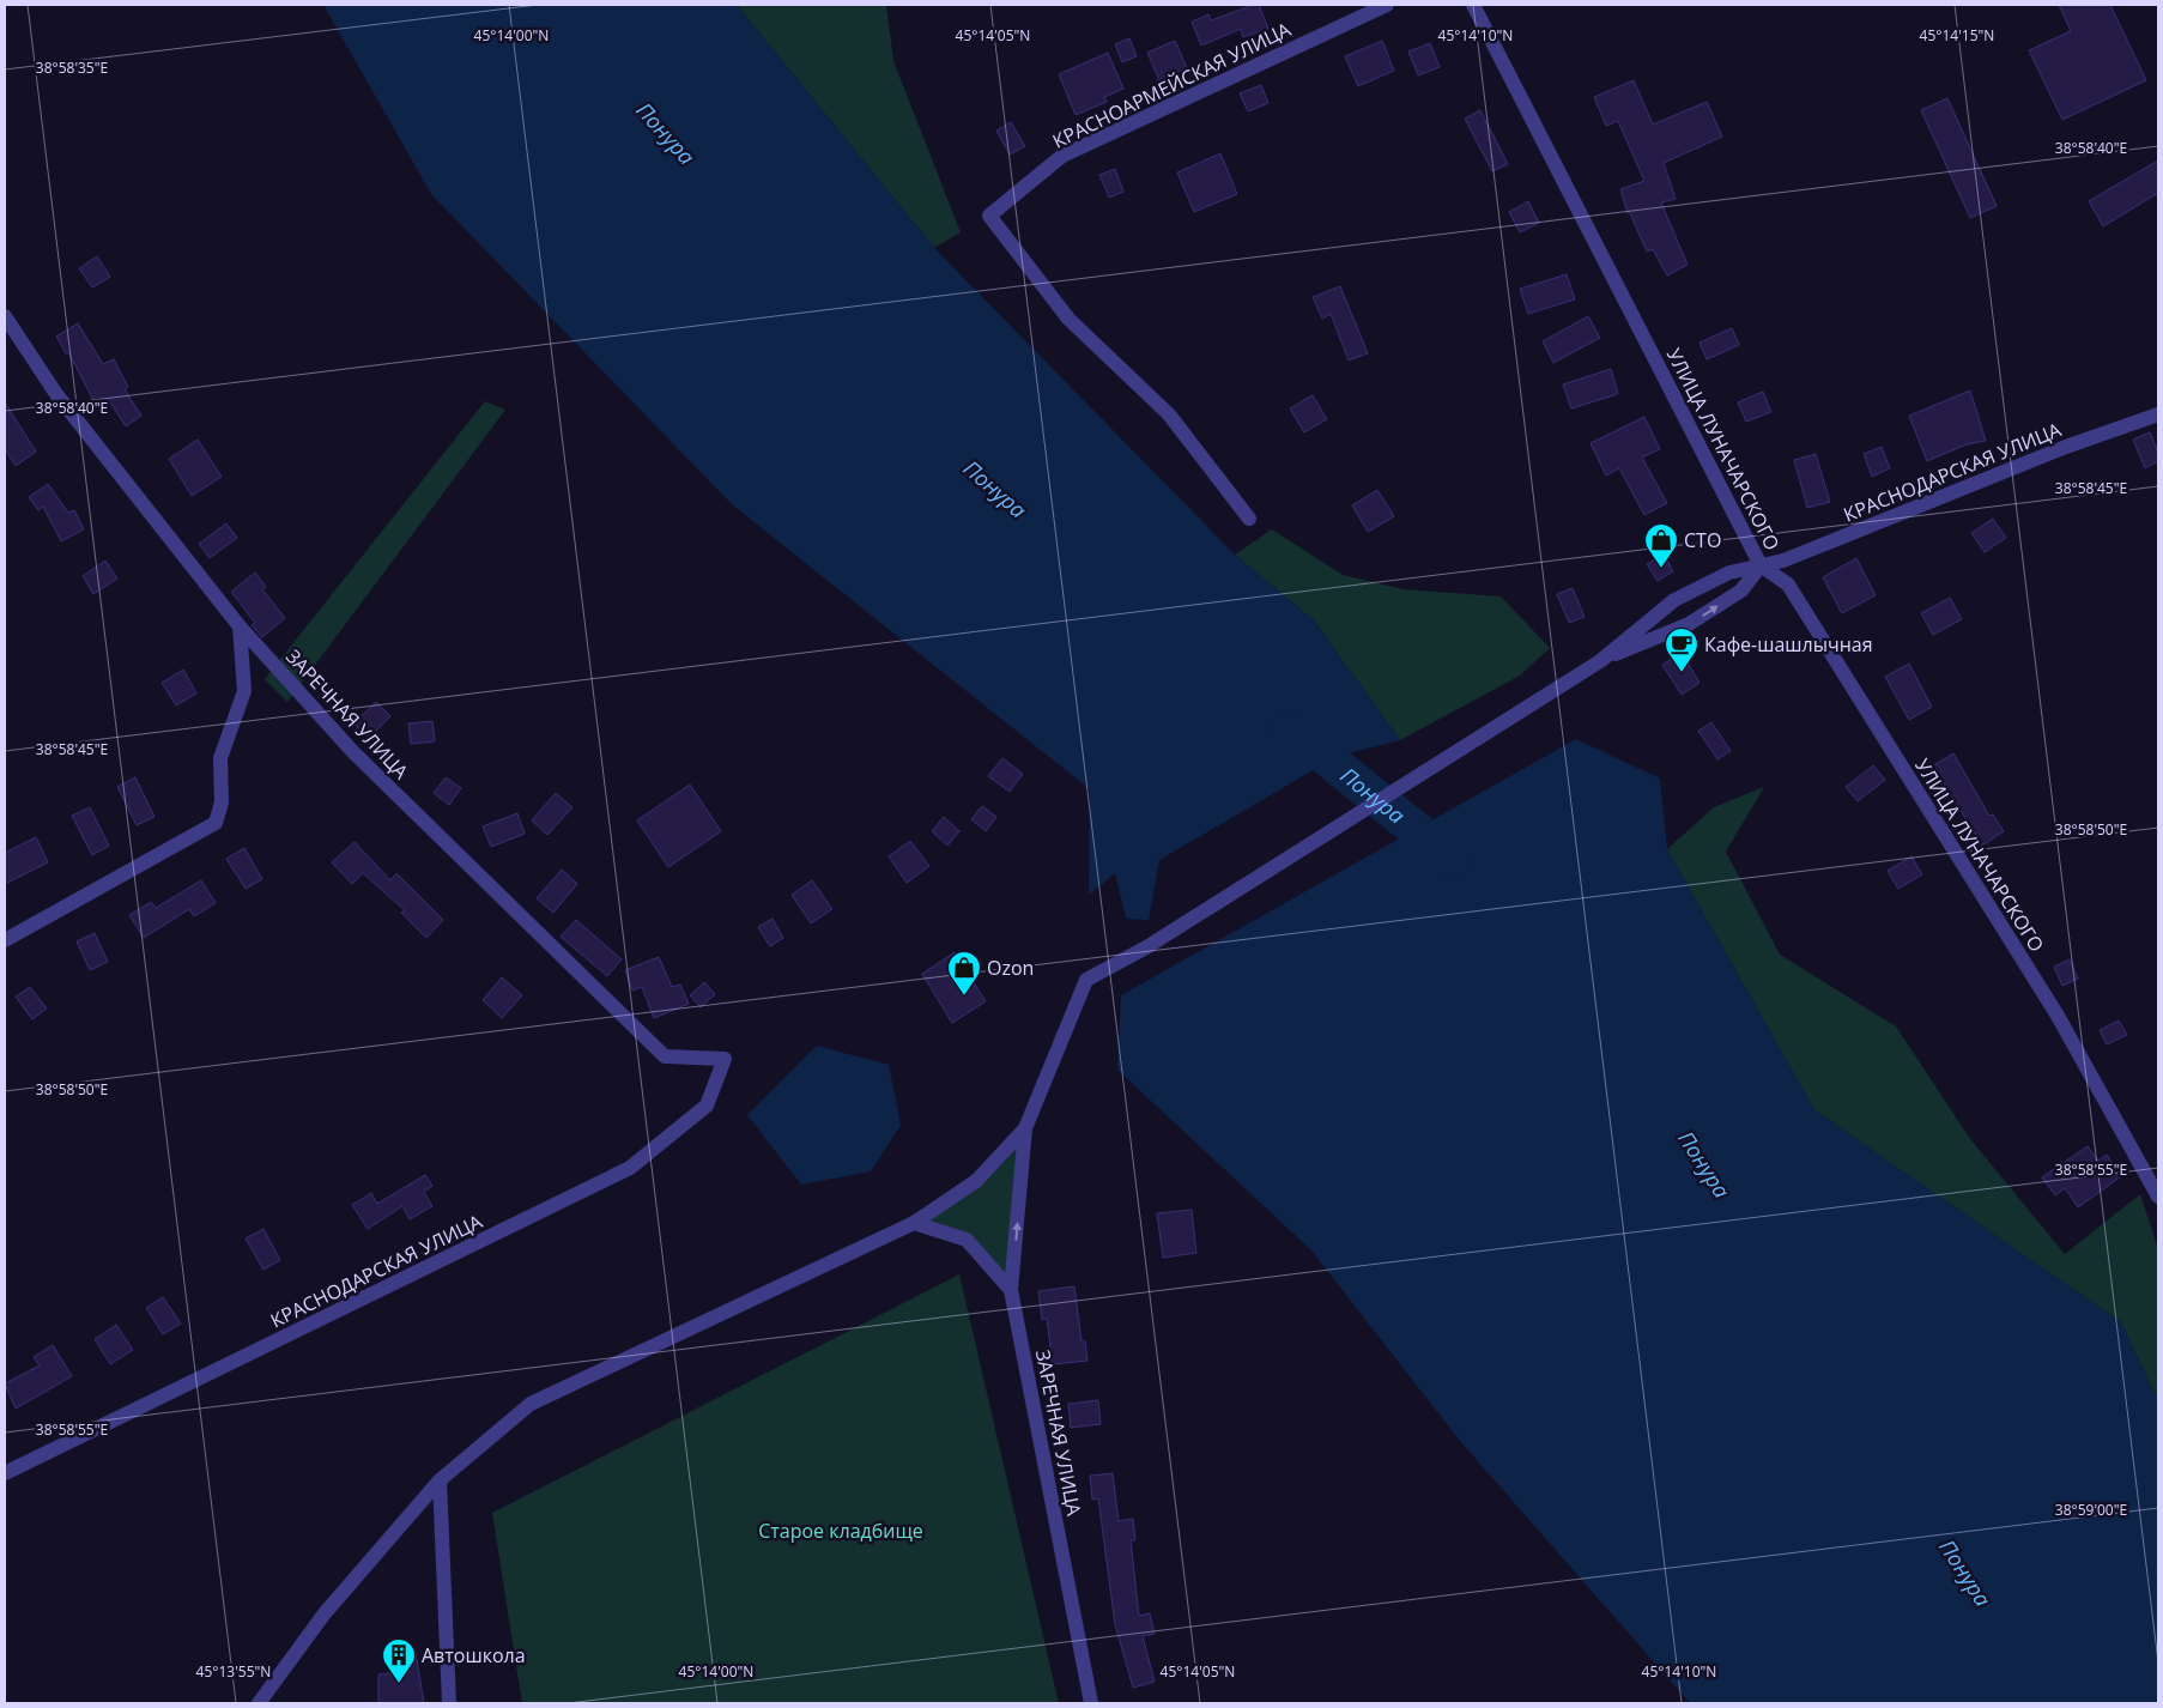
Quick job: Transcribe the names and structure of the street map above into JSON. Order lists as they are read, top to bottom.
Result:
{
  "streets": {
    "street": [
      "КРАСНОАРМЕЙСКАЯ УЛИЦА",
      "УЛИЦА ЛУНАЧАРСКОГО",
      "КРАСНОДАРСКАЯ УЛИЦА",
      "ЗАРЕЧНАЯ УЛИЦА"
    ]
  },
  "crossings": [
    ["УЛИЦА ЛУНАЧАРСКОГО", "КРАСНОДАРСКАЯ УЛИЦА"],
    ["КРАСНОДАРСКАЯ УЛИЦА", "ЗАРЕЧНАЯ УЛИЦА"]
  ],
  "water": ["Понура"],
  "parks": ["Старое кладбище"],
  "places": {
    "shop": ["СТО", "Ozon"],
    "cafe": ["Кафе-шашлычная"],
    "building": ["Автошкола"]
  },
  "coordinates": [
    "45°14'00\"N",
    "45°14'05\"N",
    "45°14'10\"N",
    "45°14'15\"N",
    "38°58'35\"E",
    "38°58'40\"E",
    "38°58'45\"E",
    "38°58'50\"E",
    "38°58'55\"E",
    "38°59'00\"E",
    "45°13'55\"N"
  ]
}
